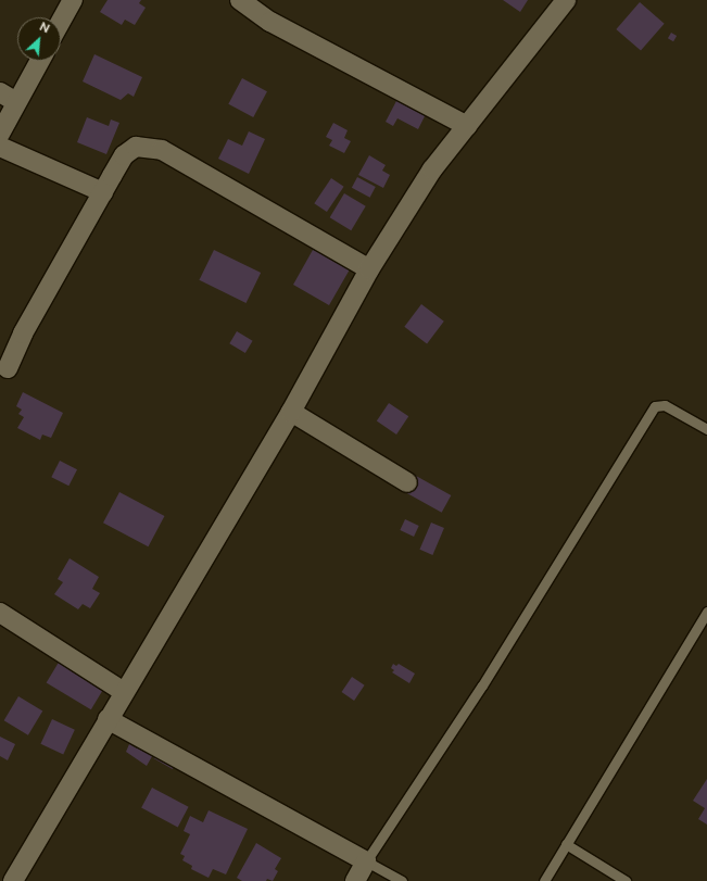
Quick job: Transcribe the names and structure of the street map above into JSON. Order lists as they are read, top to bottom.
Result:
{
  "north": "top right"
}
